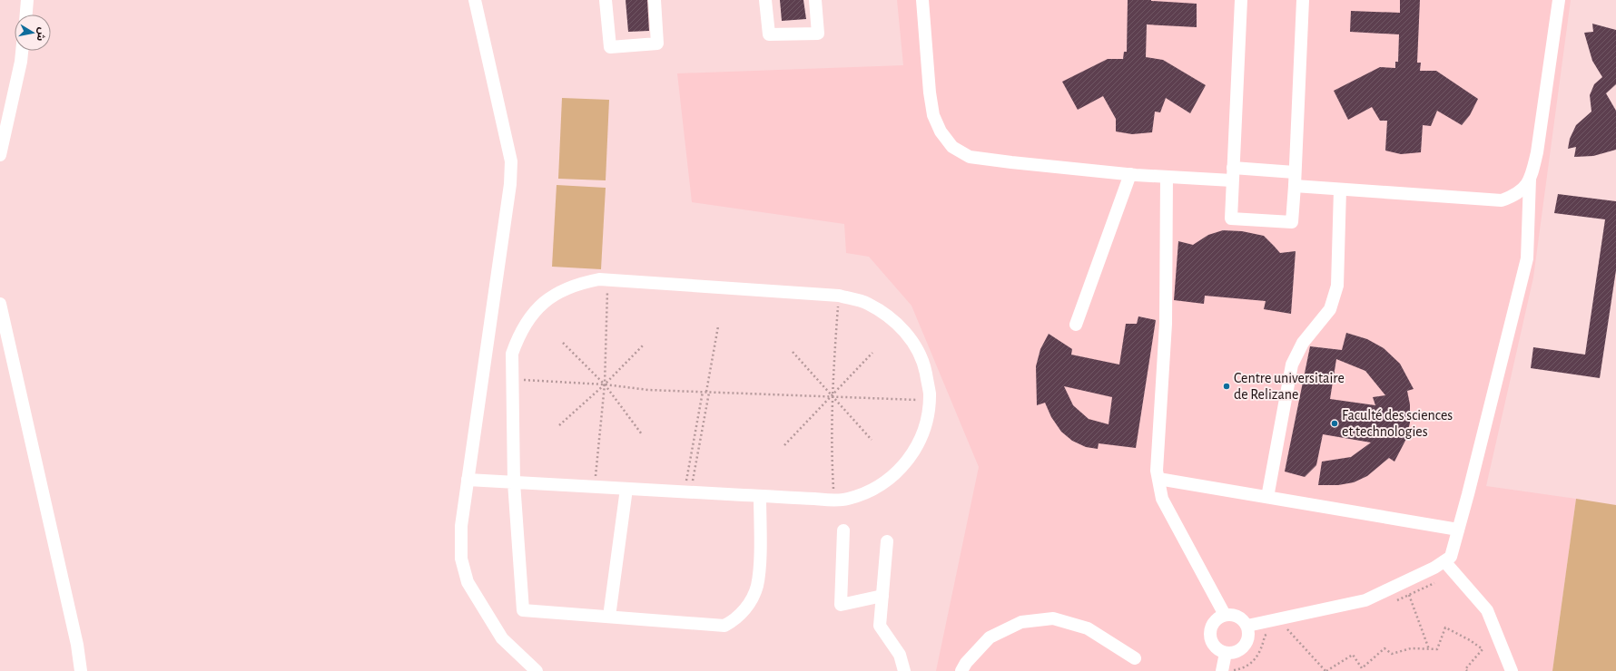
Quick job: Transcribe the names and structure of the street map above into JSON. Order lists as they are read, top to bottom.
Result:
{
  "places": ["Centre universitaire de Relizane", "Faculté des sciences et technologies"],
  "north": "right"
}
